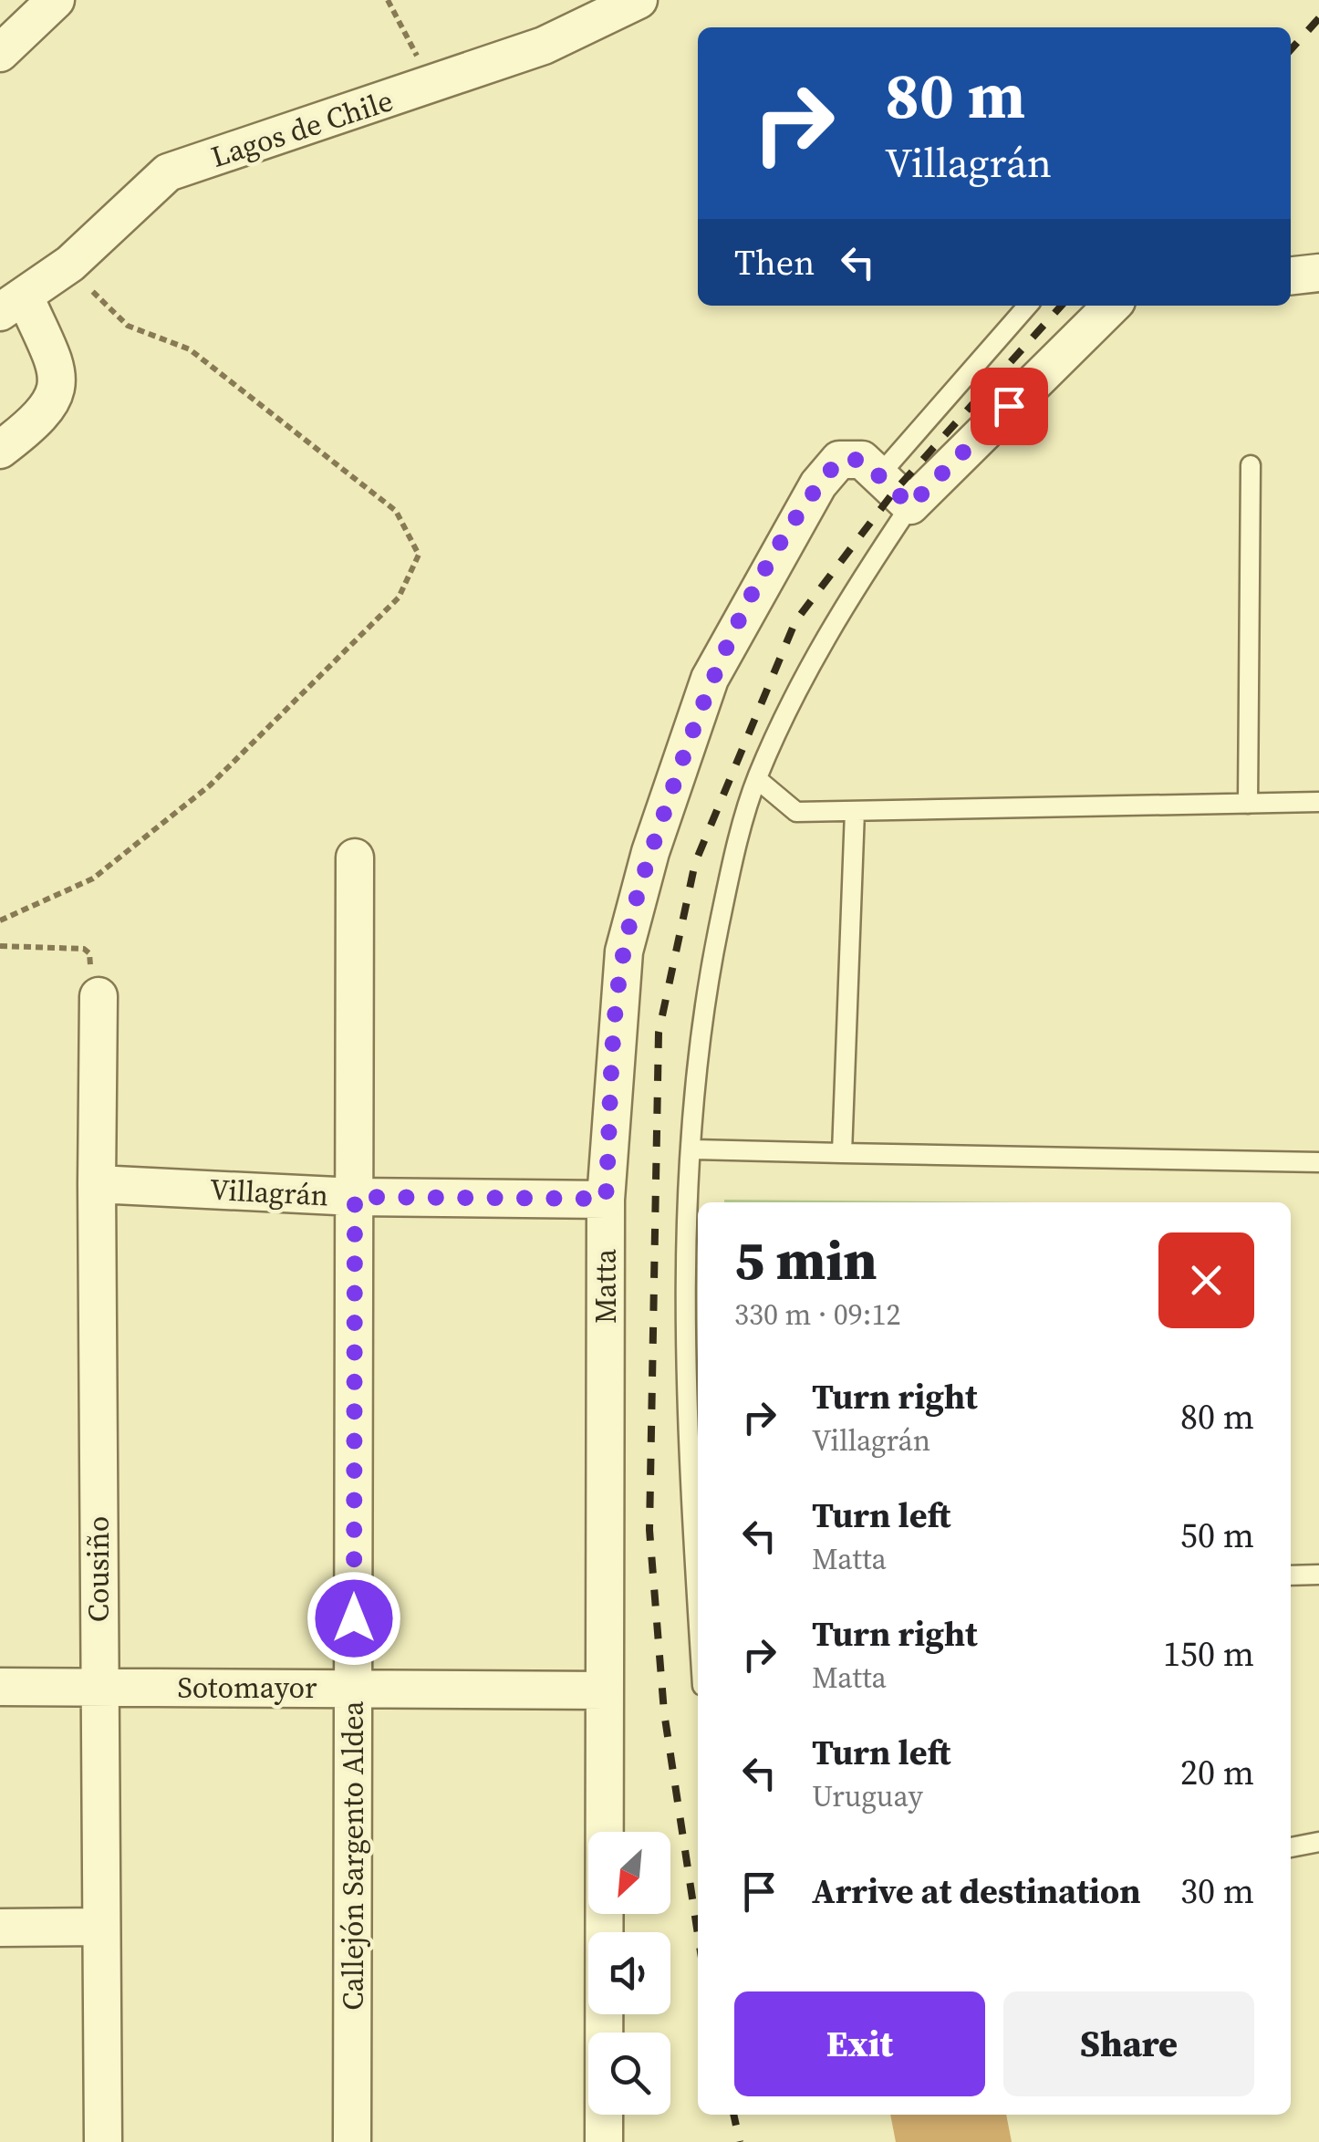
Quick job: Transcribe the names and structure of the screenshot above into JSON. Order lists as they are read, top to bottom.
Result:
{
  "streets": {
    "street": [
      "Lagos de Chile",
      "Villagrán",
      "Matta",
      "Cousiño",
      "Sotomayor",
      "Callejón Sargento Aldea"
    ]
  },
  "crossings": [
    ["Villagrán", "Matta"],
    ["Villagrán", "Cousiño"],
    ["Villagrán", "Callejón Sargento Aldea"],
    ["Matta", "Sotomayor"],
    ["Cousiño", "Sotomayor"],
    ["Sotomayor", "Callejón Sargento Aldea"]
  ],
  "north": "bottom left",
  "page": {
    "turn": ["80 m", "Villagrán"],
    "then": "Then",
    "heading": ["5 min", "330 m · 09:12"],
    "list": [
      {
        "name": "Turn right",
        "note": "Villagrán",
        "value": "80 m"
      },
      {
        "name": "Turn left",
        "note": "Matta",
        "value": "50 m"
      },
      {
        "name": "Turn right",
        "note": "Matta",
        "value": "150 m"
      },
      {
        "name": "Turn left",
        "note": "Uruguay",
        "value": "20 m"
      },
      {
        "name": "Arrive at destination",
        "value": "30 m"
      }
    ],
    "buttons": ["Exit", "Share"]
  }
}
